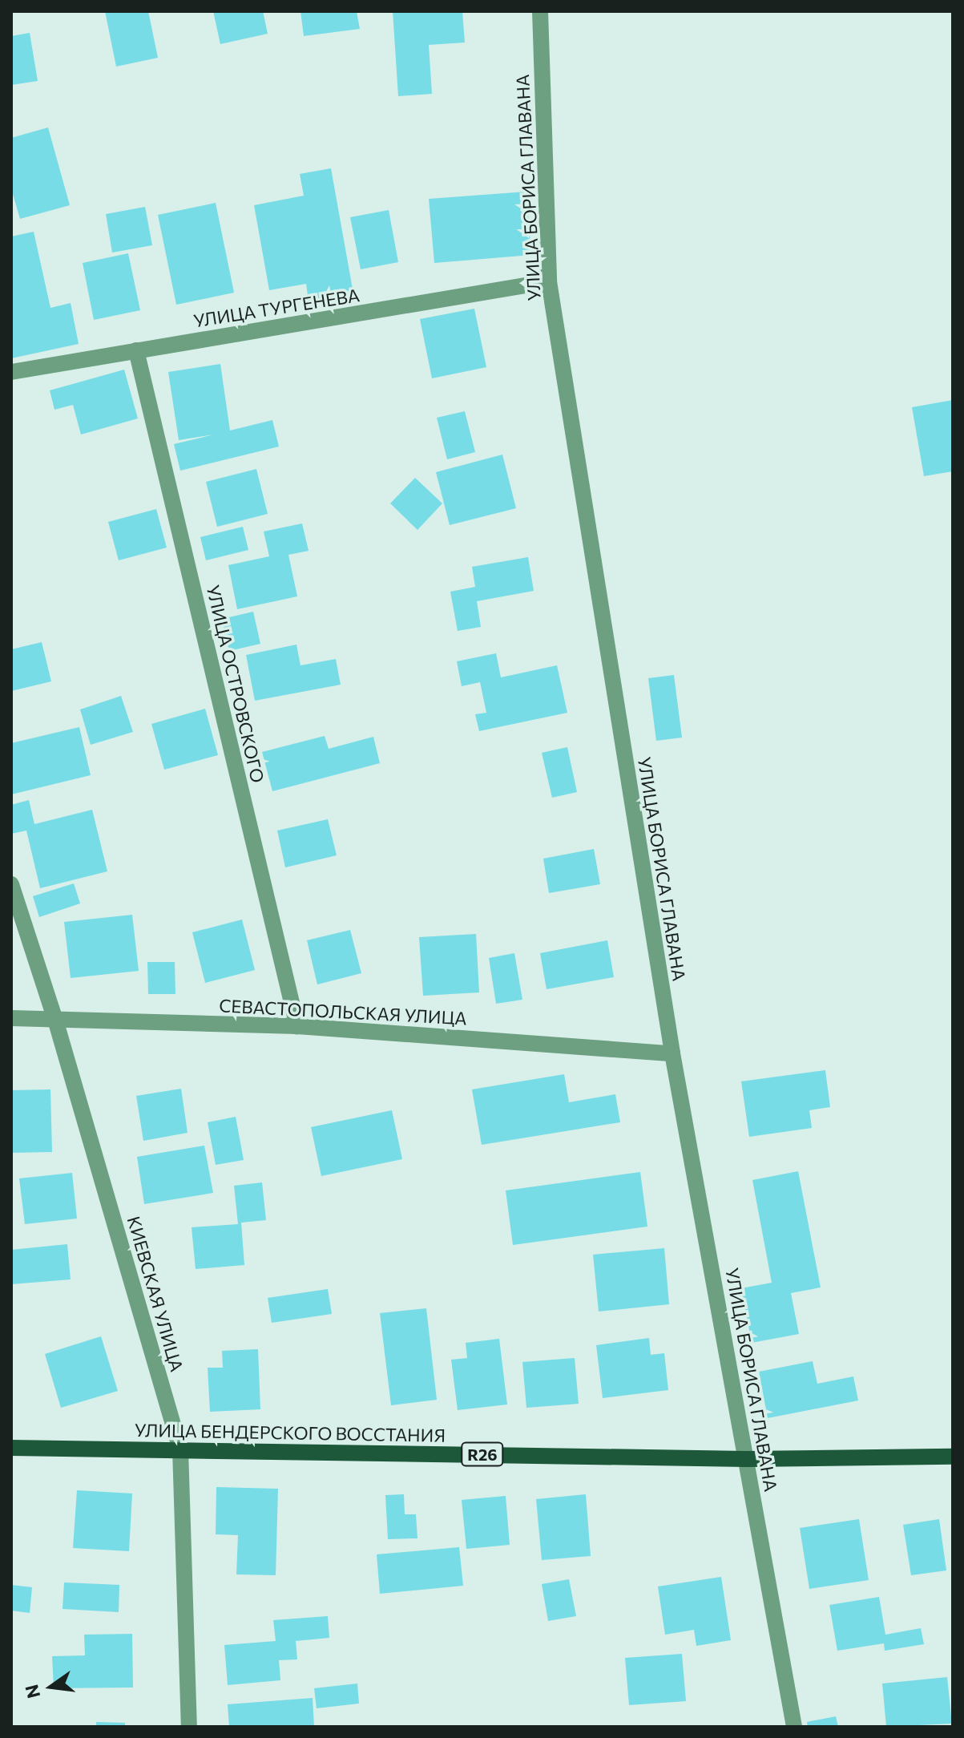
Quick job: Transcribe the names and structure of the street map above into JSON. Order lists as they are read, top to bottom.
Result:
{
  "streets": {
    "main road": ["УЛИЦА БЕНДЕРСКОГО ВОССТАНИЯ", "R26"],
    "street": [
      "УЛИЦА БОРИСА ГЛАВАНА",
      "УЛИЦА ТУРГЕНЕВА",
      "УЛИЦА ОСТРОВСКОГО",
      "СЕВАСТОПОЛЬСКАЯ УЛИЦА",
      "КИЕВСКАЯ УЛИЦА"
    ]
  },
  "crossings": [
    ["УЛИЦА БОРИСА ГЛАВАНА", "УЛИЦА ТУРГЕНЕВА"],
    ["УЛИЦА БОРИСА ГЛАВАНА", "СЕВАСТОПОЛЬСКАЯ УЛИЦА"],
    ["УЛИЦА БОРИСА ГЛАВАНА", "УЛИЦА БЕНДЕРСКОГО ВОССТАНИЯ"],
    ["УЛИЦА ТУРГЕНЕВА", "УЛИЦА ОСТРОВСКОГО"],
    ["УЛИЦА ОСТРОВСКОГО", "СЕВАСТОПОЛЬСКАЯ УЛИЦА"],
    ["СЕВАСТОПОЛЬСКАЯ УЛИЦА", "КИЕВСКАЯ УЛИЦА"],
    ["КИЕВСКАЯ УЛИЦА", "УЛИЦА БЕНДЕРСКОГО ВОССТАНИЯ"]
  ],
  "north": "left"
}
